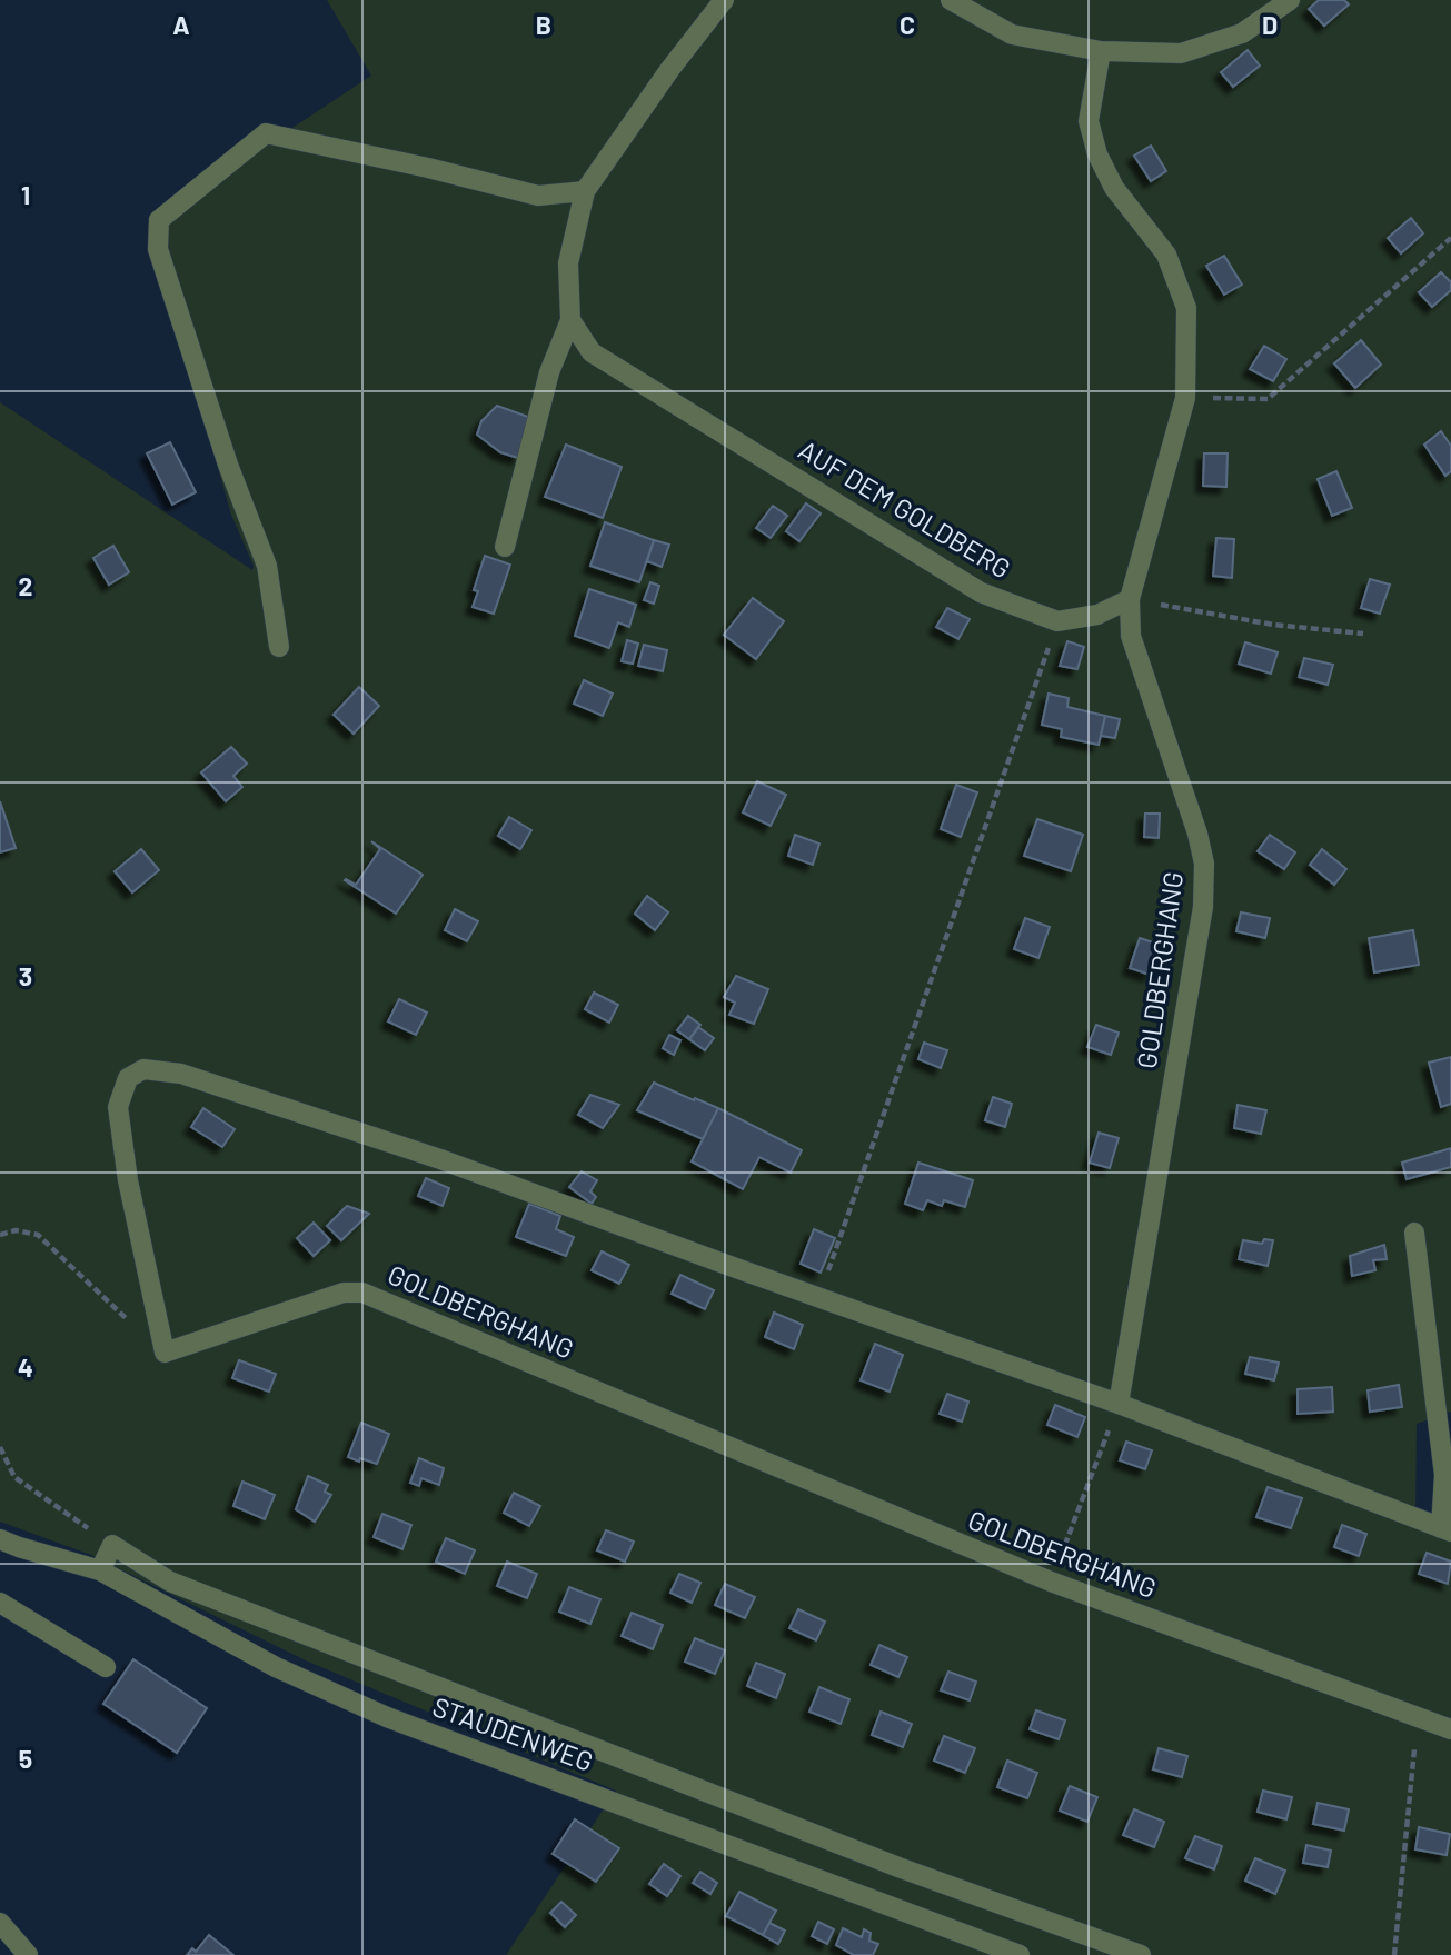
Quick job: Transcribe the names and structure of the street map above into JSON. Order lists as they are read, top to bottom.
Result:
{
  "streets": {
    "street": ["AUF DEM GOLDBERG", "GOLDBERGHANG", "STAUDENWEG"]
  },
  "grid": {
    "columns": [
      "A",
      "B",
      "C",
      "D"
    ],
    "rows": [
      "1",
      "2",
      "3",
      "4",
      "5"
    ]
  }
}
